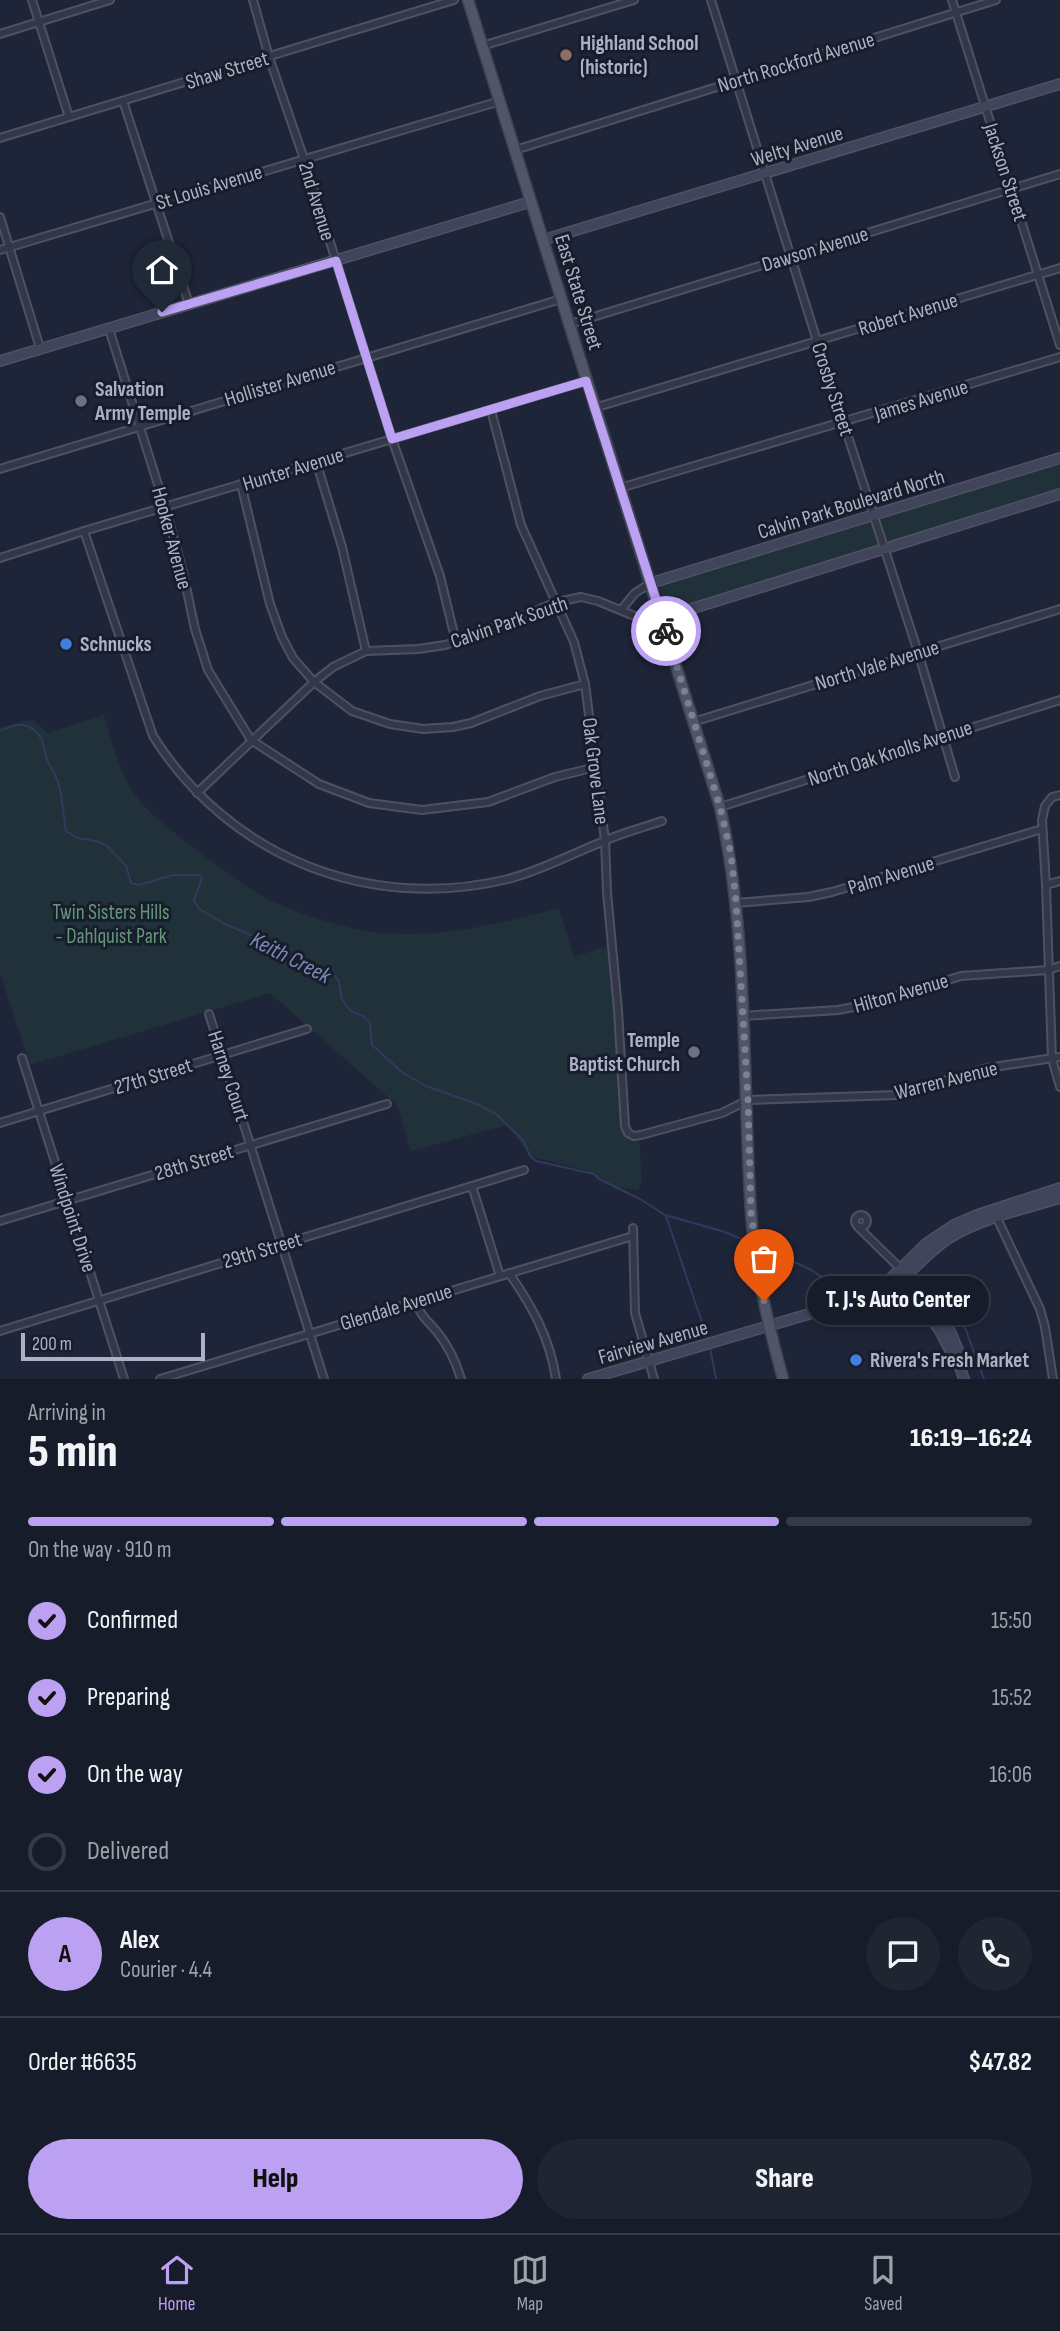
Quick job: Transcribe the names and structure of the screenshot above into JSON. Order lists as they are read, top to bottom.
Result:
{
  "streets": {
    "main road": ["East State Street"],
    "street": [
      "North Rockford Avenue",
      "Shaw Street",
      "Welty Avenue",
      "Jackson Street",
      "St Louis Avenue",
      "2nd Avenue",
      "Dawson Avenue",
      "Robert Avenue",
      "Hollister Avenue",
      "Crosby Street",
      "James Avenue",
      "Hunter Avenue",
      "Calvin Park Boulevard North",
      "Hooker Avenue",
      "Calvin Park South",
      "North Vale Avenue",
      "North Oak Knolls Avenue",
      "Oak Grove Lane",
      "Palm Avenue",
      "Hilton Avenue",
      "27th Street",
      "Harney Court",
      "Warren Avenue",
      "28th Street",
      "Windpoint Drive",
      "29th Street",
      "Glendale Avenue",
      "Fairview Avenue"
    ]
  },
  "crossings": [
    ["North Rockford Avenue", "Jackson Street"],
    ["North Rockford Avenue", "East State Street"],
    ["North Rockford Avenue", "Crosby Street"],
    ["Shaw Street", "2nd Avenue"],
    ["Welty Avenue", "Jackson Street"],
    ["Welty Avenue", "East State Street"],
    ["Welty Avenue", "Crosby Street"],
    ["Jackson Street", "Dawson Avenue"],
    ["Jackson Street", "Robert Avenue"],
    ["St Louis Avenue", "2nd Avenue"],
    ["St Louis Avenue", "East State Street"],
    ["2nd Avenue", "Hollister Avenue"],
    ["2nd Avenue", "Hunter Avenue"],
    ["2nd Avenue", "Calvin Park South"],
    ["Dawson Avenue", "East State Street"],
    ["Dawson Avenue", "Crosby Street"],
    ["East State Street", "Robert Avenue"],
    ["East State Street", "Hollister Avenue"],
    ["East State Street", "James Avenue"],
    ["East State Street", "Hunter Avenue"],
    ["East State Street", "Calvin Park Boulevard North"],
    ["East State Street", "Calvin Park South"],
    ["East State Street", "North Vale Avenue"],
    ["East State Street", "North Oak Knolls Avenue"],
    ["East State Street", "Oak Grove Lane"],
    ["East State Street", "Palm Avenue"],
    ["East State Street", "Hilton Avenue"],
    ["East State Street", "Warren Avenue"],
    ["East State Street", "Fairview Avenue"],
    ["Robert Avenue", "Crosby Street"],
    ["Hollister Avenue", "Hooker Avenue"],
    ["Crosby Street", "James Avenue"],
    ["Crosby Street", "Calvin Park Boulevard North"],
    ["Crosby Street", "North Vale Avenue"],
    ["Crosby Street", "North Oak Knolls Avenue"],
    ["Hunter Avenue", "Hooker Avenue"],
    ["Hunter Avenue", "Oak Grove Lane"],
    ["Hooker Avenue", "Calvin Park South"],
    ["Calvin Park South", "Oak Grove Lane"],
    ["Oak Grove Lane", "Warren Avenue"],
    ["27th Street", "Harney Court"],
    ["27th Street", "Windpoint Drive"],
    ["Harney Court", "28th Street"],
    ["Harney Court", "29th Street"],
    ["Harney Court", "Glendale Avenue"],
    ["28th Street", "Windpoint Drive"],
    ["Windpoint Drive", "29th Street"],
    ["Glendale Avenue", "Fairview Avenue"]
  ],
  "water": ["Keith Creek"],
  "parks": ["Twin Sisters Hills - Dahlquist Park"],
  "places": [
    "Highland School (historic)",
    "Salvation Army Temple",
    "Schnucks",
    "Temple Baptist Church",
    "T. J.'s Auto Center",
    "Rivera's Fresh Market"
  ],
  "scale_bar": "200 m",
  "page": {
    "bubble": "T. J.'s Auto Center",
    "scale": "200 m",
    "heading": ["5 min", "Arriving in", "16:19–16:24"],
    "panel": [
      "Alex",
      "Courier · 4.4",
      "Order #6635",
      "$47.82"
    ],
    "bar": "On the way · 910 m",
    "list": [
      ["Confirmed", "15:50"],
      ["Preparing", "15:52"],
      ["On the way", "16:06"],
      "Delivered"
    ],
    "round": "A",
    "buttons": ["Help", "Share"],
    "tabs": ["Home", "Map", "Saved"]
  }
}
